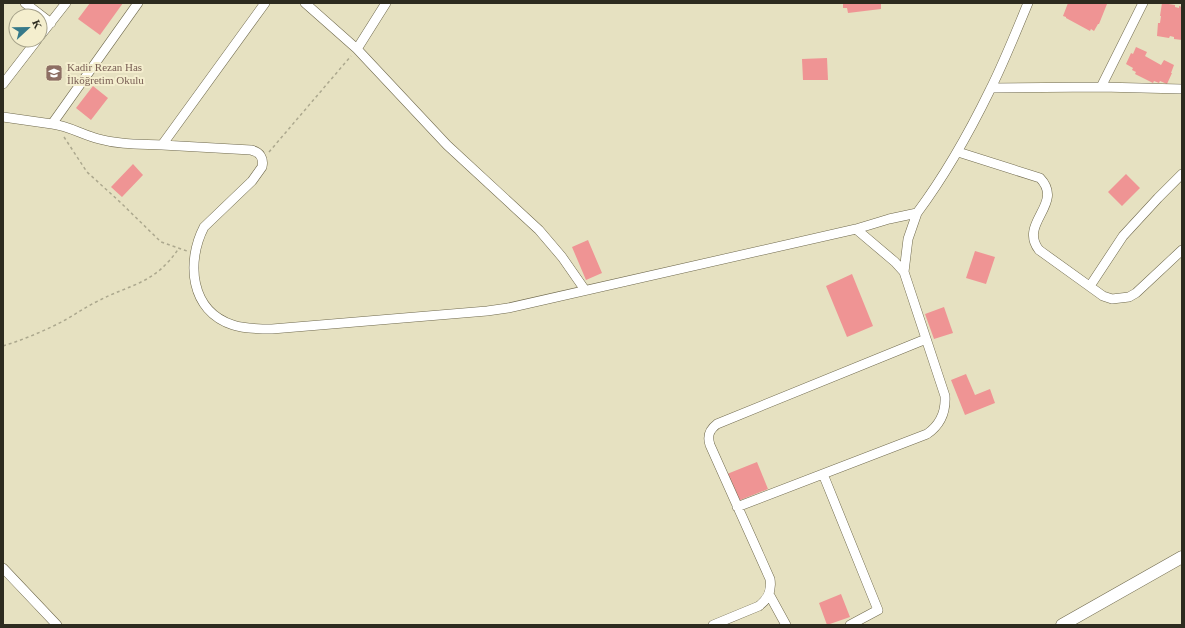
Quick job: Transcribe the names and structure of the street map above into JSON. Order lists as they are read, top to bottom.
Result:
{
  "places": {
    "school or university": ["Kadir Rezan Has İlköğretim Okulu"]
  },
  "north": "right"
}
